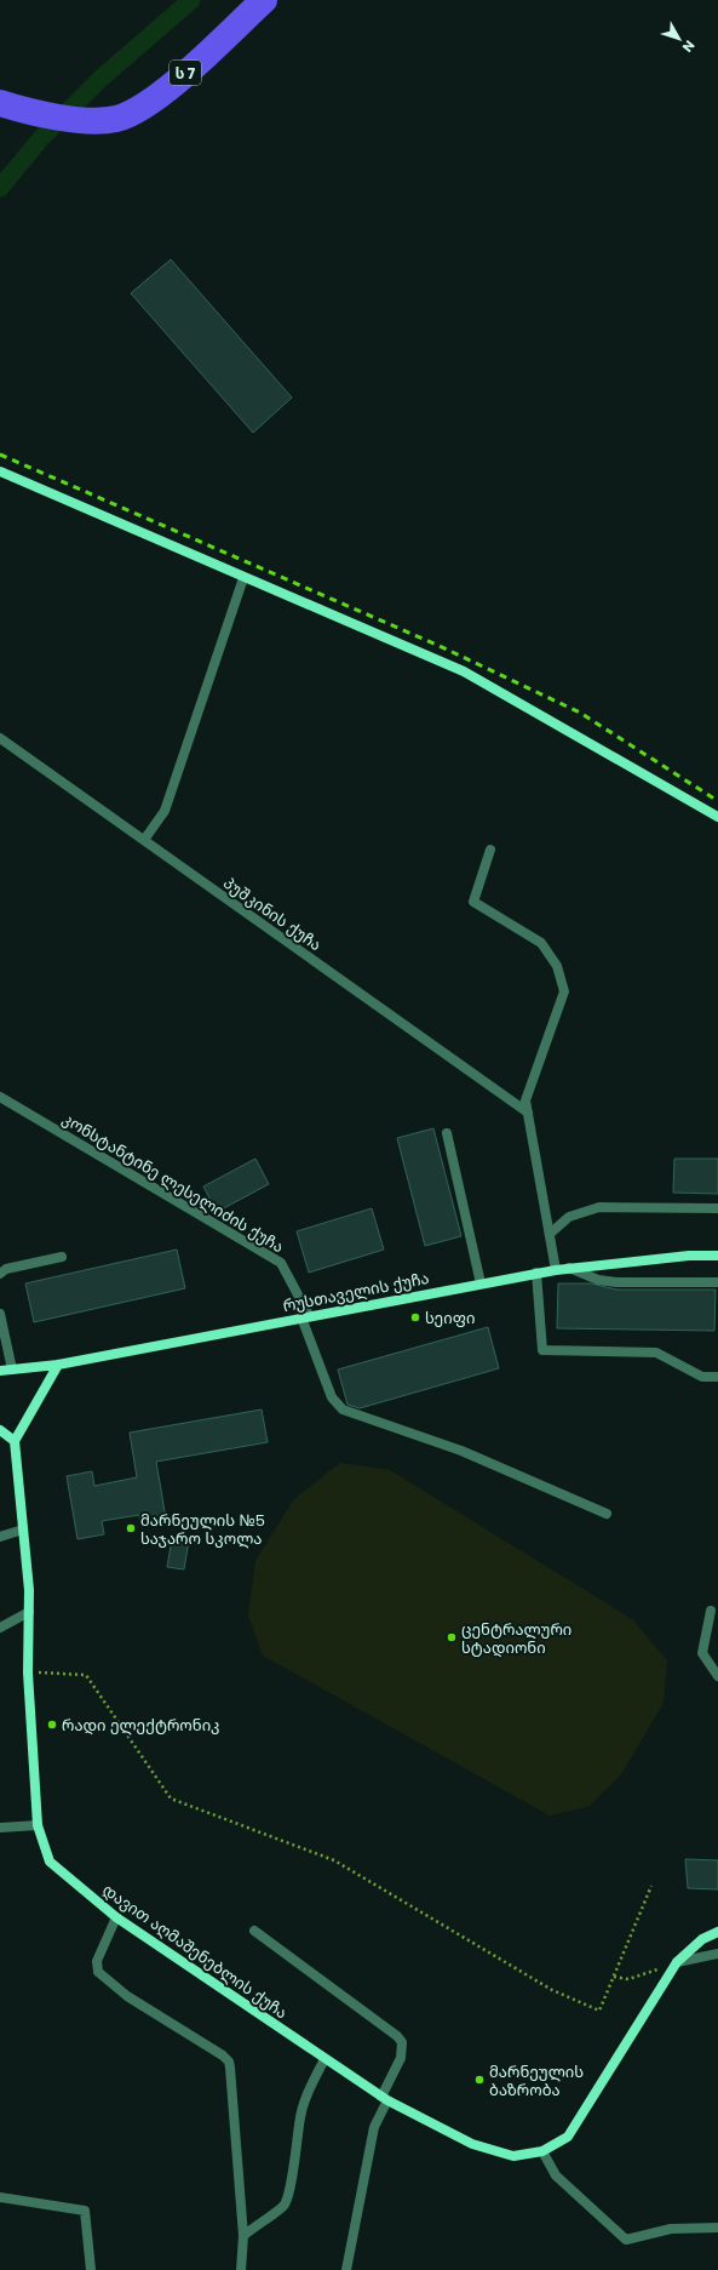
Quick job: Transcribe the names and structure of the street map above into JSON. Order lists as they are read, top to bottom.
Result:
{
  "streets": {
    "highway": ["ს 7"],
    "street": [
      "პუშკინის ქუჩა",
      "კონსტანტინე ლესელიძის ქუჩა",
      "რუსთაველის ქუჩა",
      "დავით აღმაშენებლის ქუჩა"
    ]
  },
  "crossings": [
    ["კონსტანტინე ლესელიძის ქუჩა", "რუსთაველის ქუჩა"]
  ],
  "places": [
    "სეიფი",
    "მარნეულის №5 საჯარო სკოლა",
    "ცენტრალური სტადიონი",
    "რადი ელექტრონიკ",
    "მარნეულის ბაზრობა"
  ],
  "north": "bottom right"
}
